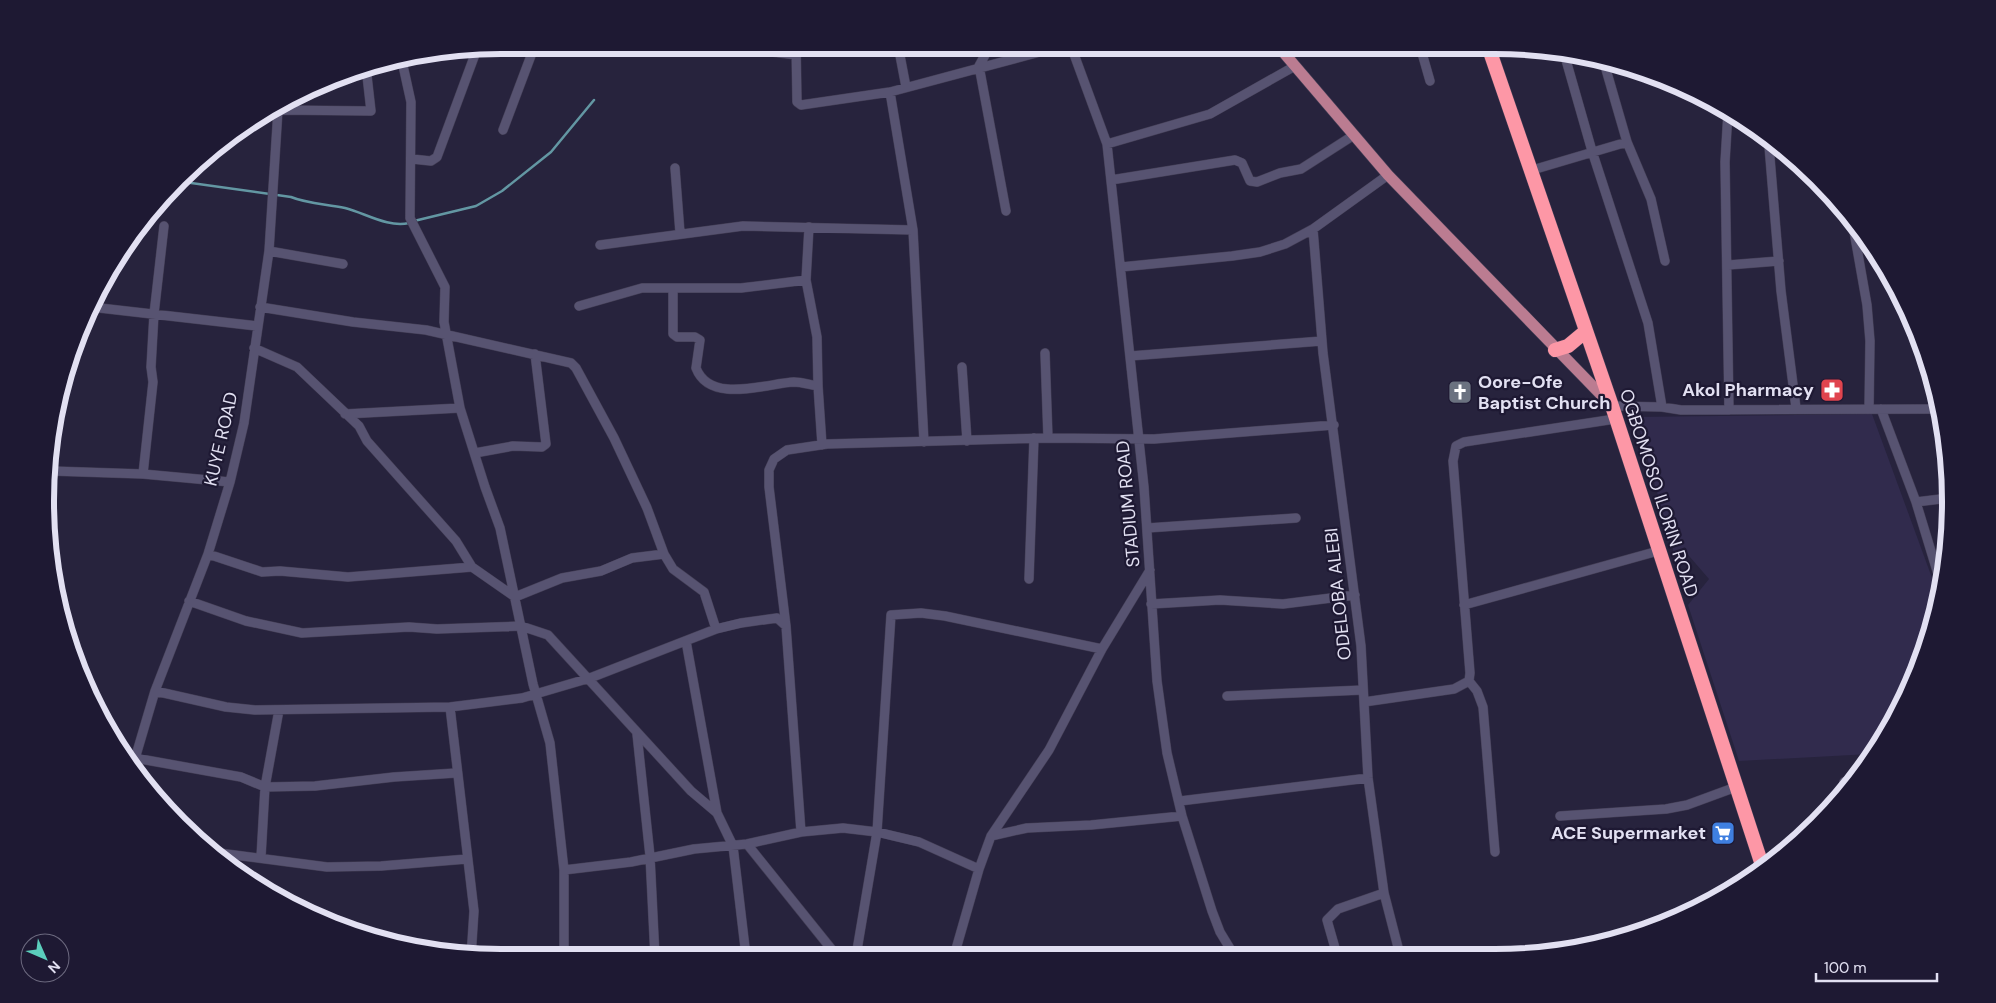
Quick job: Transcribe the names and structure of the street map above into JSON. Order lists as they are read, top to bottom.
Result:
{
  "streets": {
    "highway": ["OGBOMOSO ILORIN ROAD"],
    "street": ["KUYE ROAD", "STADIUM ROAD", "ODELOBA ALEBI"]
  },
  "places": {
    "pharmacy": ["Akol Pharmacy"],
    "church": ["Oore-Ofe Baptist Church"],
    "supermarket": ["ACE Supermarket"]
  },
  "scale_bar": "100 m",
  "north": "bottom right"
}
